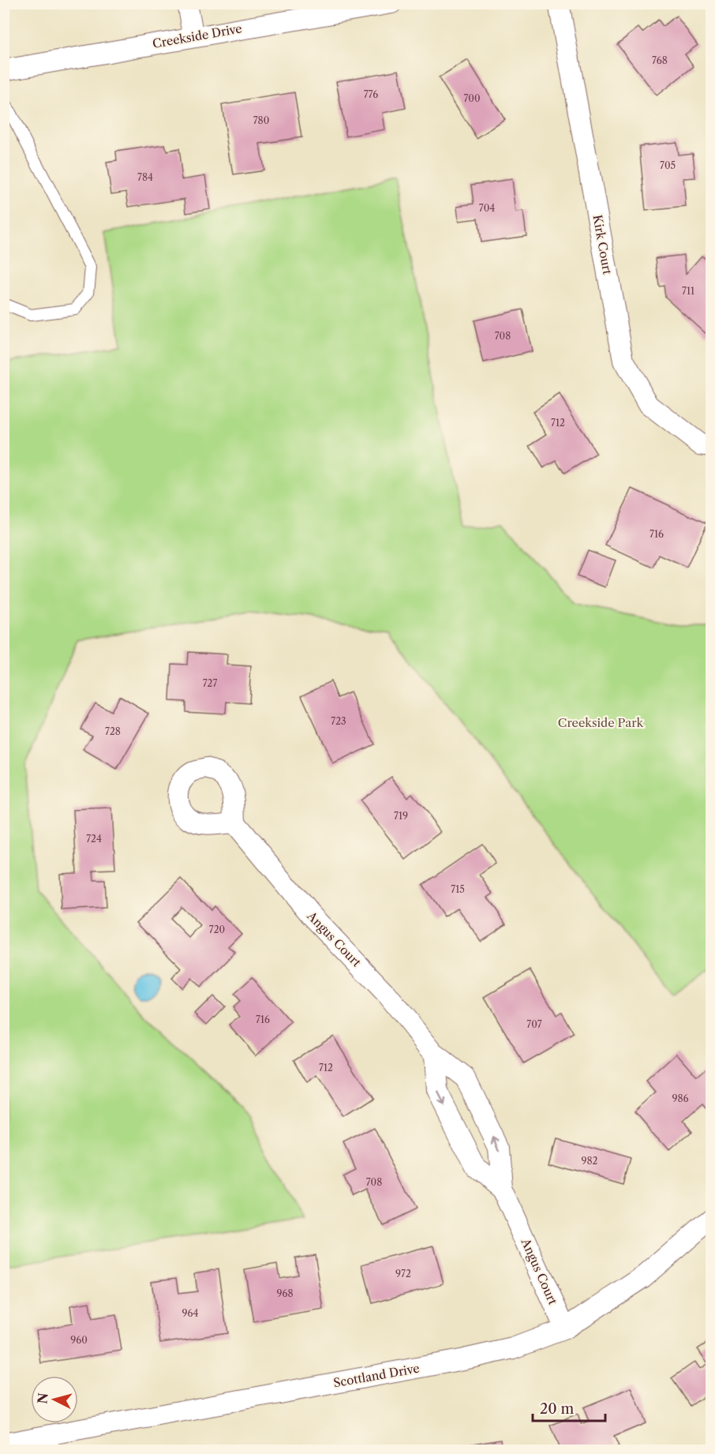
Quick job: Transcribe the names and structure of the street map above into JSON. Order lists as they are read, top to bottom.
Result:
{
  "streets": {
    "street": [
      "Creekside Drive",
      "Kirk Court",
      "Angus Court",
      "Scottland Drive"
    ]
  },
  "crossings": [
    ["Angus Court", "Scottland Drive"]
  ],
  "parks": ["Creekside Park"],
  "house_numbers": [
    "768",
    "776",
    "700",
    "780",
    "705",
    "784",
    "704",
    "711",
    "708",
    "712",
    "716",
    "727",
    "723",
    "728",
    "719",
    "724",
    "715",
    "720",
    "716",
    "707",
    "712",
    "986",
    "982",
    "708",
    "972",
    "968",
    "964",
    "960"
  ],
  "scale_bar": "20 m",
  "north": "left"
}
